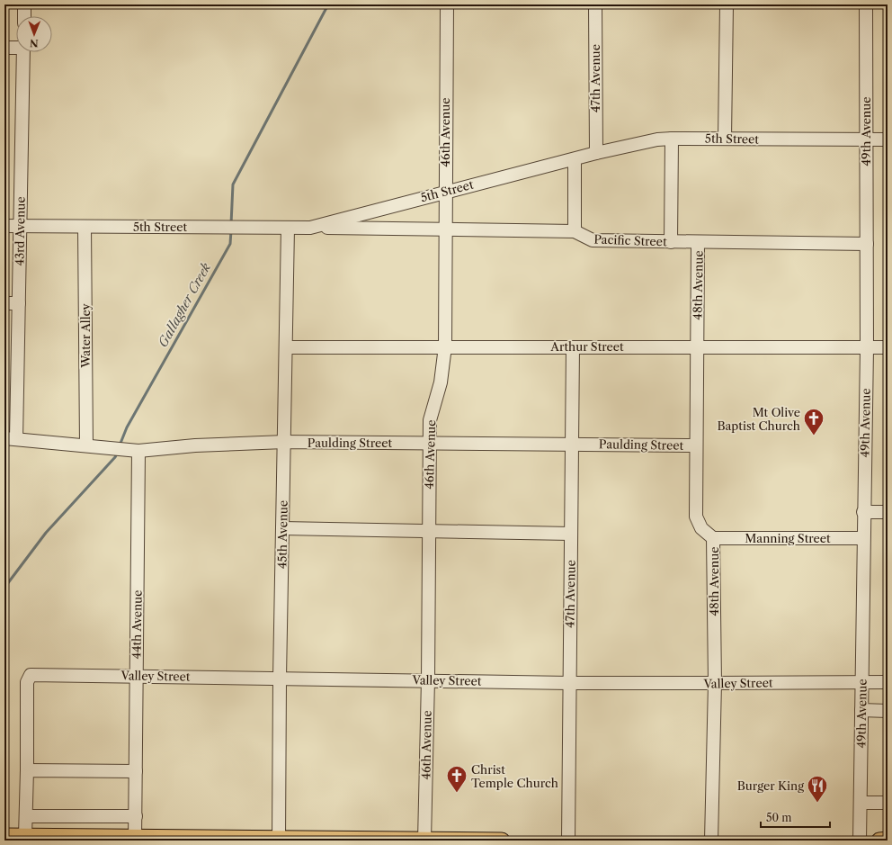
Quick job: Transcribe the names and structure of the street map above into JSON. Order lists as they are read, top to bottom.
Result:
{
  "streets": {
    "street": [
      "47th Avenue",
      "49th Avenue",
      "46th Avenue",
      "5th Street",
      "43rd Avenue",
      "Pacific Street",
      "48th Avenue",
      "Water Alley",
      "Arthur Street",
      "Paulding Street",
      "45th Avenue",
      "Manning Street",
      "44th Avenue",
      "Valley Street"
    ]
  },
  "crossings": [
    ["47th Avenue", "5th Street"],
    ["47th Avenue", "Arthur Street"],
    ["47th Avenue", "Paulding Street"],
    ["47th Avenue", "Valley Street"],
    ["49th Avenue", "5th Street"],
    ["49th Avenue", "Pacific Street"],
    ["49th Avenue", "Arthur Street"],
    ["49th Avenue", "Manning Street"],
    ["49th Avenue", "Valley Street"],
    ["46th Avenue", "5th Street"],
    ["46th Avenue", "Pacific Street"],
    ["46th Avenue", "Arthur Street"],
    ["46th Avenue", "Paulding Street"],
    ["46th Avenue", "Valley Street"],
    ["5th Street", "43rd Avenue"],
    ["5th Street", "Pacific Street"],
    ["5th Street", "Water Alley"],
    ["5th Street", "45th Avenue"],
    ["43rd Avenue", "Paulding Street"],
    ["Pacific Street", "48th Avenue"],
    ["48th Avenue", "Arthur Street"],
    ["48th Avenue", "Paulding Street"],
    ["48th Avenue", "Manning Street"],
    ["48th Avenue", "Valley Street"],
    ["Water Alley", "Paulding Street"],
    ["Arthur Street", "45th Avenue"],
    ["Paulding Street", "45th Avenue"],
    ["Paulding Street", "44th Avenue"],
    ["45th Avenue", "Valley Street"],
    ["44th Avenue", "Valley Street"]
  ],
  "water": ["Gallagher Creek"],
  "places": {
    "church": ["Mt Olive Baptist Church", "Christ Temple Church"],
    "restaurant": ["Burger King"]
  },
  "scale_bar": "50 m",
  "north": "bottom"
}
